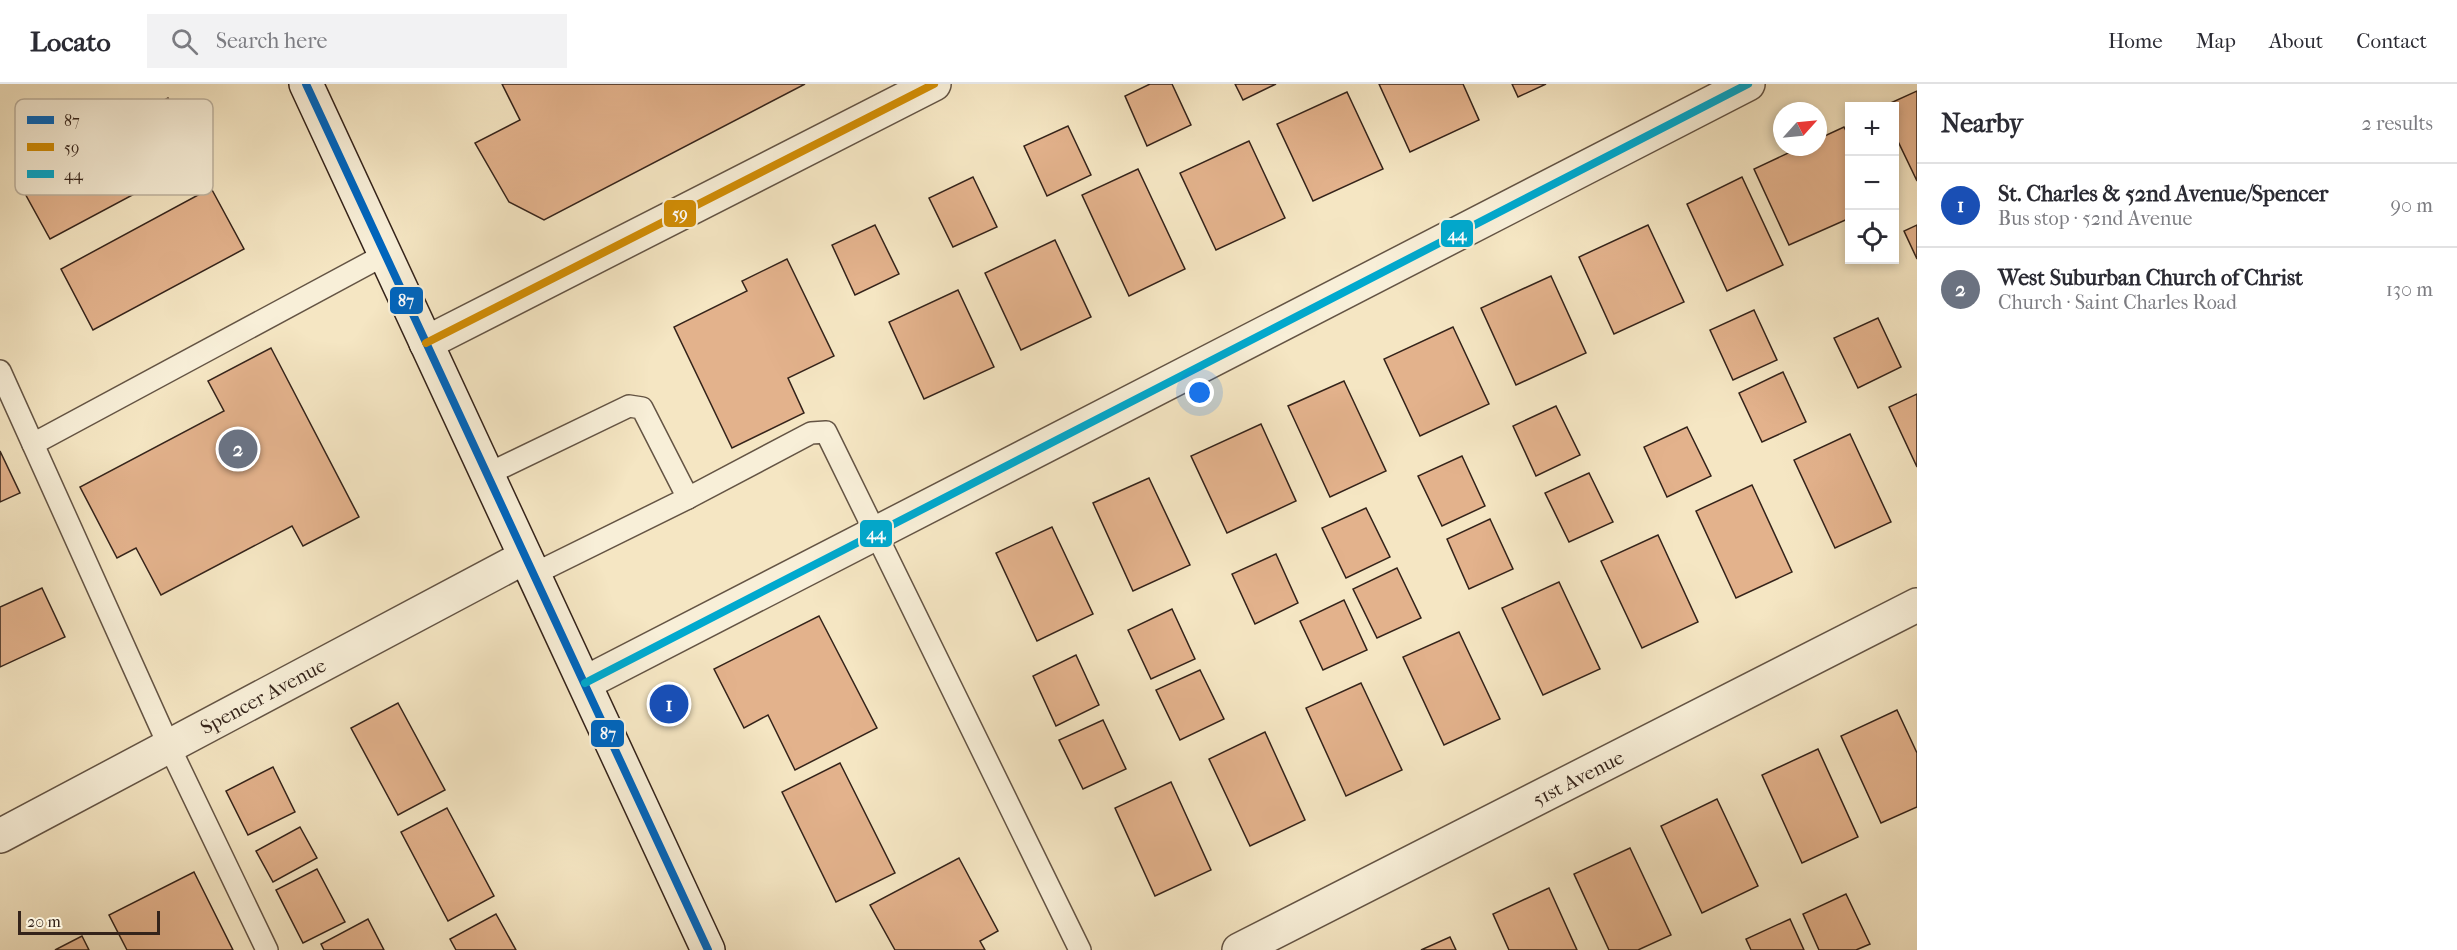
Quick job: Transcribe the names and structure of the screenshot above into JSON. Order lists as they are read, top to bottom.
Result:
{
  "streets": {
    "street": ["Spencer Avenue", "51st Avenue"]
  },
  "lines": ["transit line 87", "transit line 59", "transit line 44"],
  "legend": ["87", "59", "44"],
  "scale_bar": "20 m",
  "north": "top right",
  "page": {
    "header": "Locato",
    "search": "Search here",
    "nav": [
      "Home",
      "Map",
      "About",
      "Contact"
    ],
    "heading": ["Nearby", "2 results"],
    "map_buttons": ["+", "−"],
    "list": [
      {
        "mark": "1",
        "name": "St. Charles & 52nd Avenue/Spencer",
        "note": "Bus stop · 52nd Avenue",
        "value": "90 m"
      },
      {
        "mark": "2",
        "name": "West Suburban Church of Christ",
        "note": "Church · Saint Charles Road",
        "value": "130 m"
      }
    ],
    "pins": ["2", "1"],
    "scale": "20 m"
  }
}
